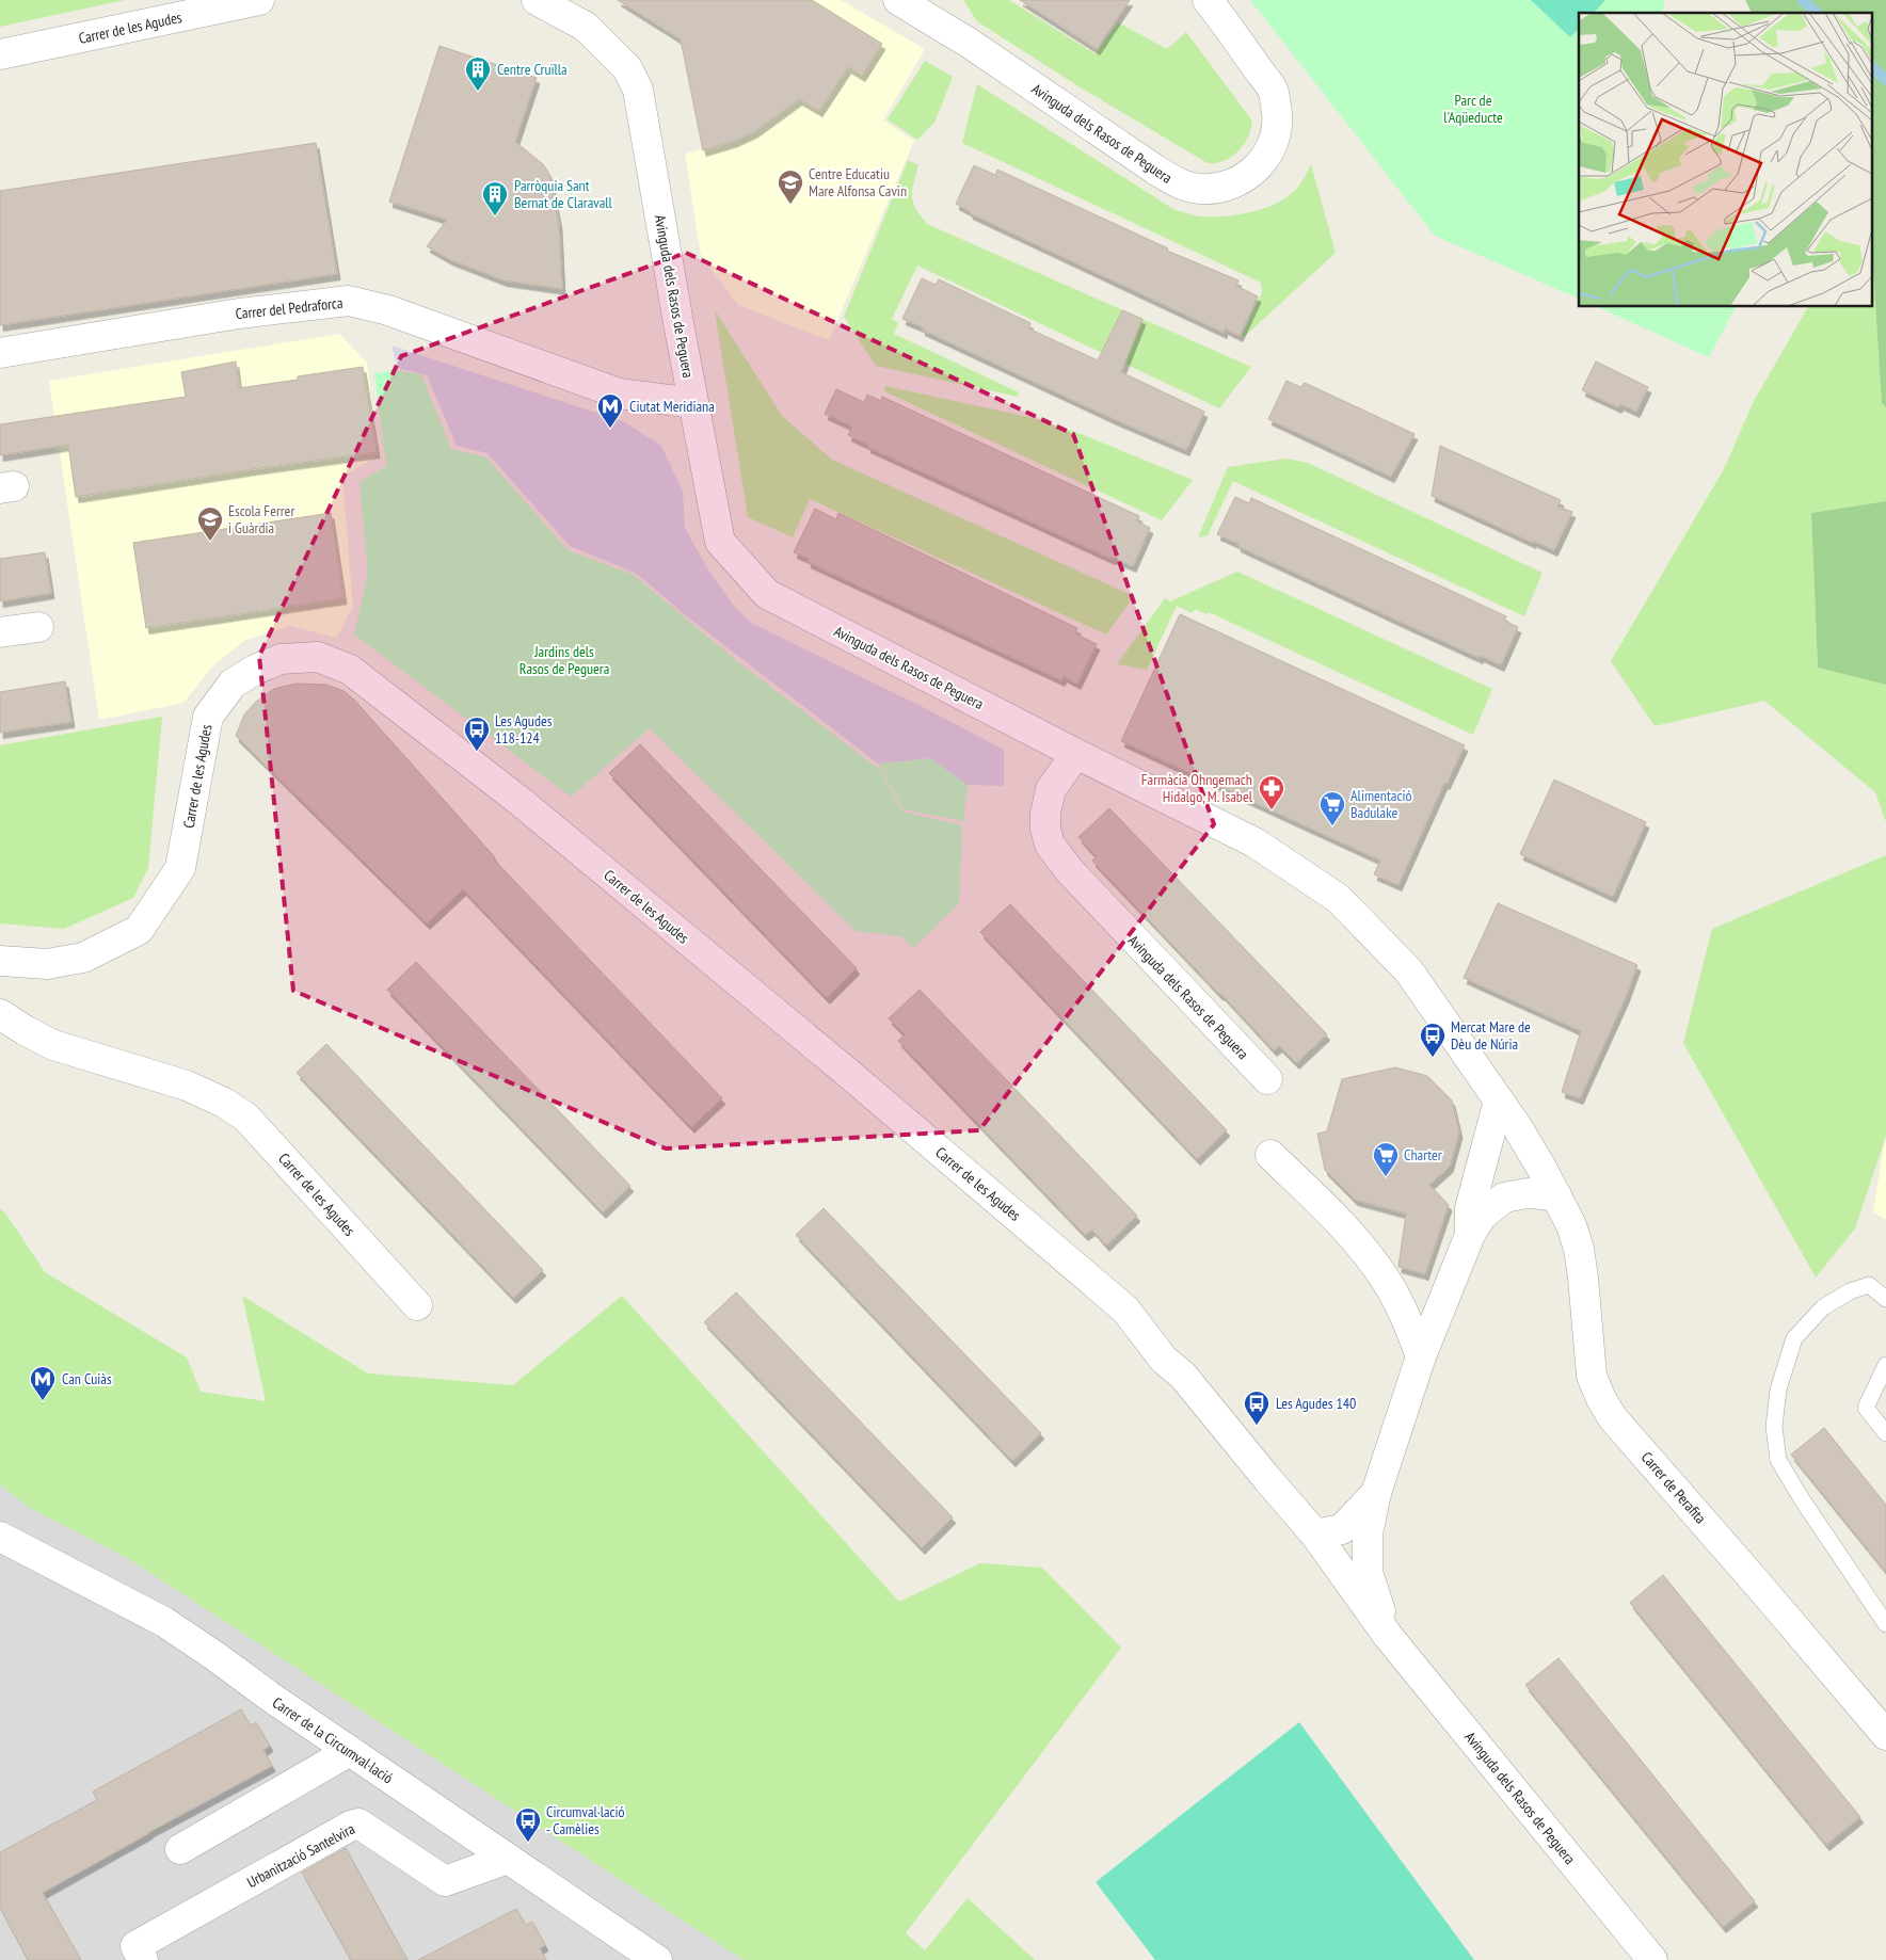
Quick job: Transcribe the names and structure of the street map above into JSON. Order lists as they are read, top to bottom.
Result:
{
  "streets": {
    "street": [
      "Carrer de les Agudes",
      "Avinguda dels Rasos de Peguera",
      "Carrer del Pedraforca",
      "Carrer de Perafita",
      "Carrer de la Circumval·lació",
      "Urbanització Santelvira"
    ]
  },
  "crossings": [
    ["Carrer de les Agudes", "Avinguda dels Rasos de Peguera"],
    ["Avinguda dels Rasos de Peguera", "Carrer del Pedraforca"],
    ["Avinguda dels Rasos de Peguera", "Carrer de Perafita"],
    ["Carrer de la Circumval·lació", "Urbanització Santelvira"]
  ],
  "parks": ["Parc de l'Aqüeducte", "Jardins dels Rasos de Peguera"],
  "places": {
    "building": ["Centre Cruïlla", "Parròquia Sant Bernat de Claravall"],
    "school or university": ["Centre Educatiu Mare Alfonsa Cavin", "Escola Ferrer i Guàrdia"],
    "metro station": ["Ciutat Meridiana", "Can Cuiàs"],
    "bus stop": [
      "Les Agudes 118-124",
      "Mercat Mare de Dèu de Núria",
      "Les Agudes 140",
      "Circumval·lació - Camèlies"
    ],
    "pharmacy": ["Farmàcia Ohngemach Hidalgo, M. Isabel"],
    "supermarket": ["Alimentació Badulake", "Charter"]
  }
}
